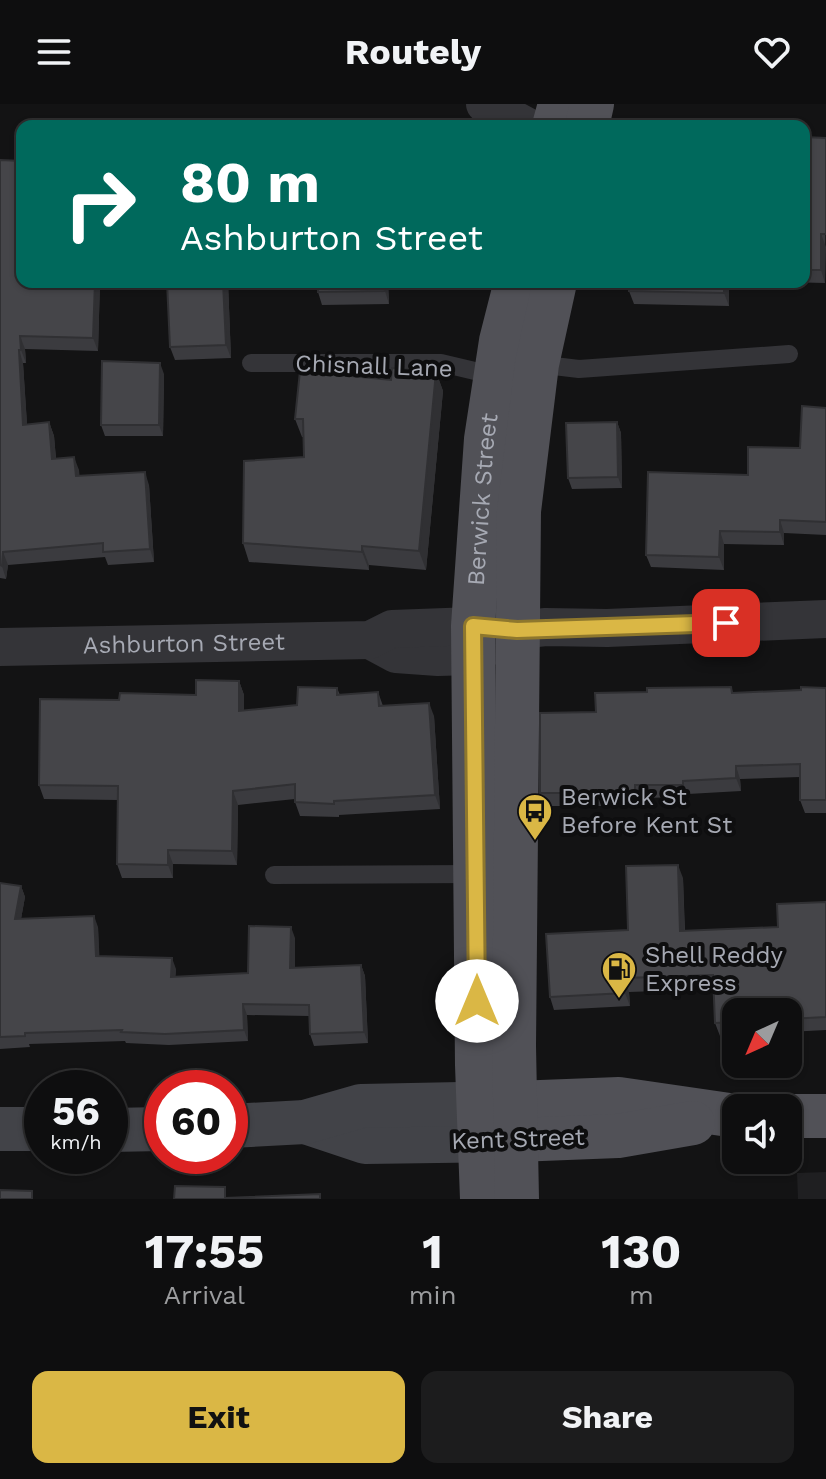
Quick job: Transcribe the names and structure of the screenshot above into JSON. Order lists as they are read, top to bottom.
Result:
{
  "streets": {
    "main road": ["Berwick Street", "Kent Street"],
    "street": ["Ashburton Street"],
    "lane": ["Chisnall Lane"]
  },
  "crossings": [
    ["Chisnall Lane", "Berwick Street"],
    ["Berwick Street", "Ashburton Street"],
    ["Berwick Street", "Kent Street"]
  ],
  "places": {
    "bus stop": ["Berwick St Before Kent St"],
    "fuel station": ["Shell Reddy Express"]
  },
  "north": "bottom left",
  "page": {
    "header": "Routely",
    "turn": ["80 m", "Ashburton Street"],
    "speed": "56 km/h",
    "limit": "60",
    "eta": [
      "17:55",
      "Arrival",
      "1",
      "min",
      "130",
      "m"
    ],
    "buttons": ["Exit", "Share"]
  }
}
